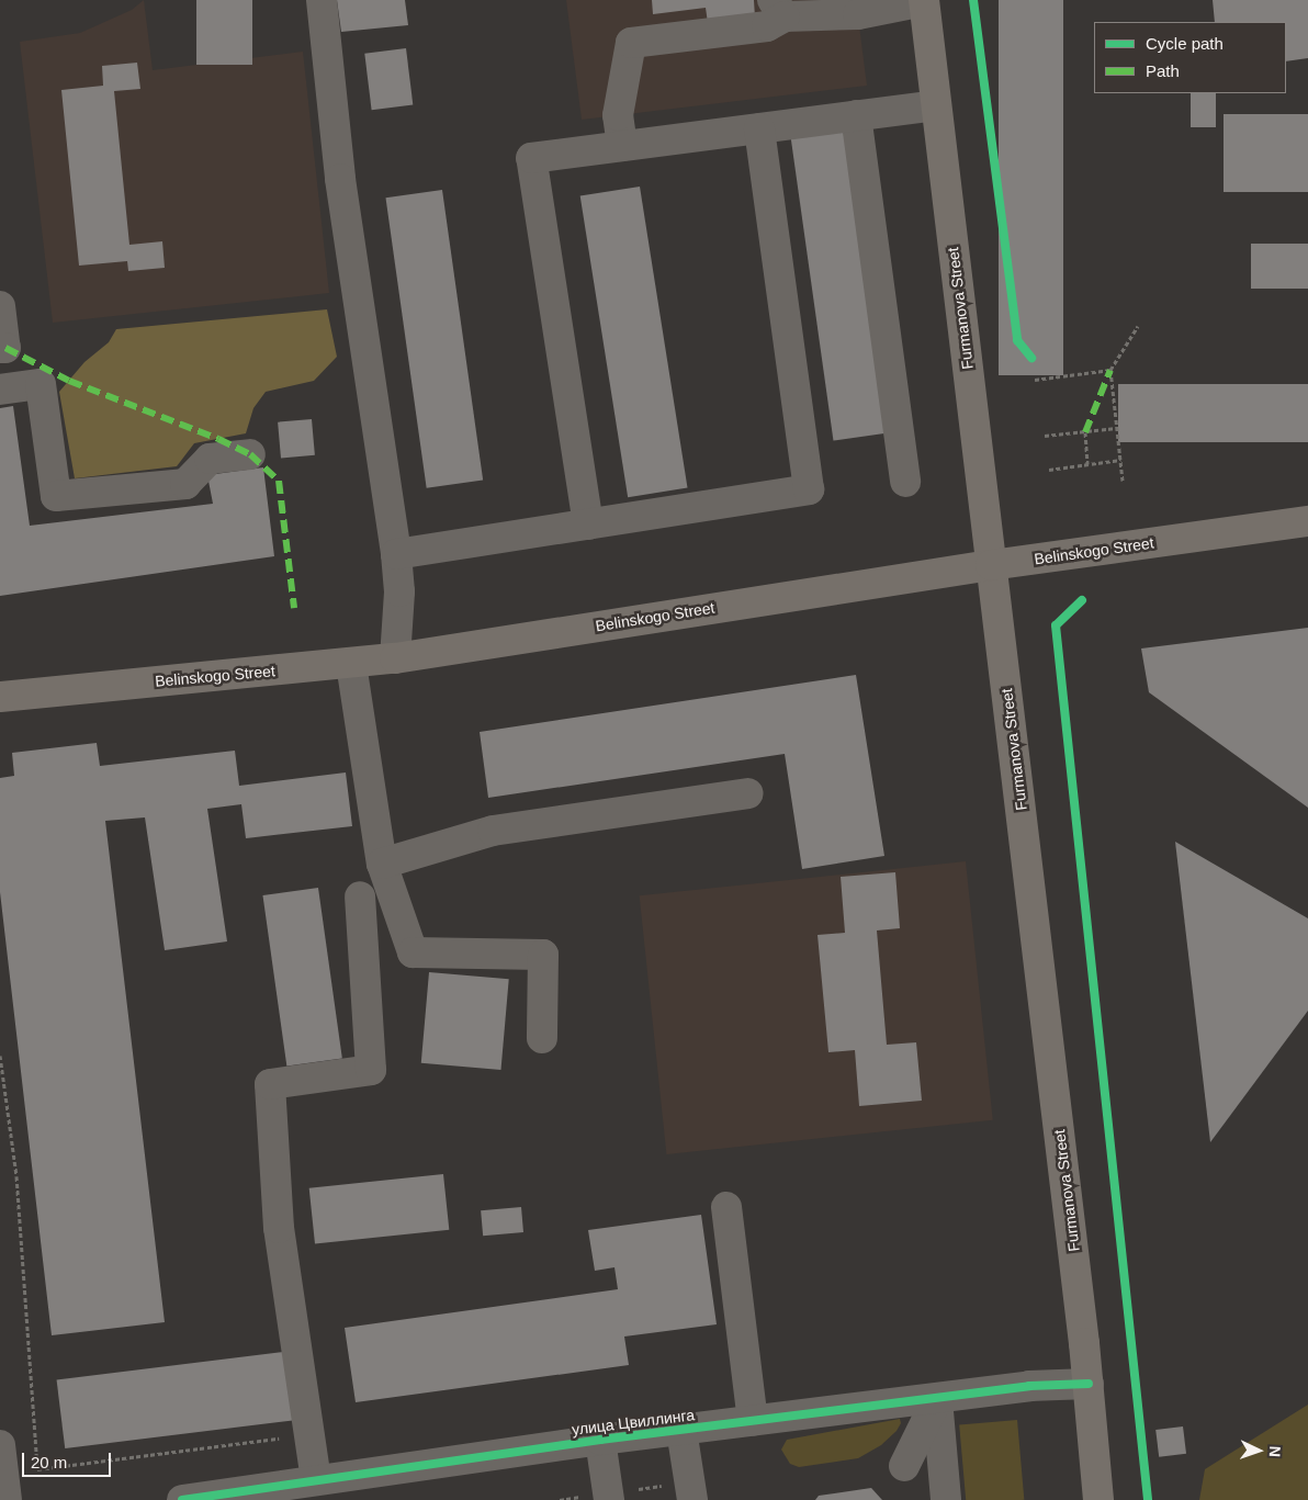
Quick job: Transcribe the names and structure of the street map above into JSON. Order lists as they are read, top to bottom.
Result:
{
  "streets": {
    "main road": ["Furmanova Street", "Belinskogo Street"],
    "street": ["улица Цвиллинга"]
  },
  "crossings": [
    ["Furmanova Street", "Belinskogo Street"],
    ["Furmanova Street", "улица Цвиллинга"]
  ],
  "legend": ["Cycle path", "Path"],
  "scale_bar": "20 m",
  "north": "right"
}
